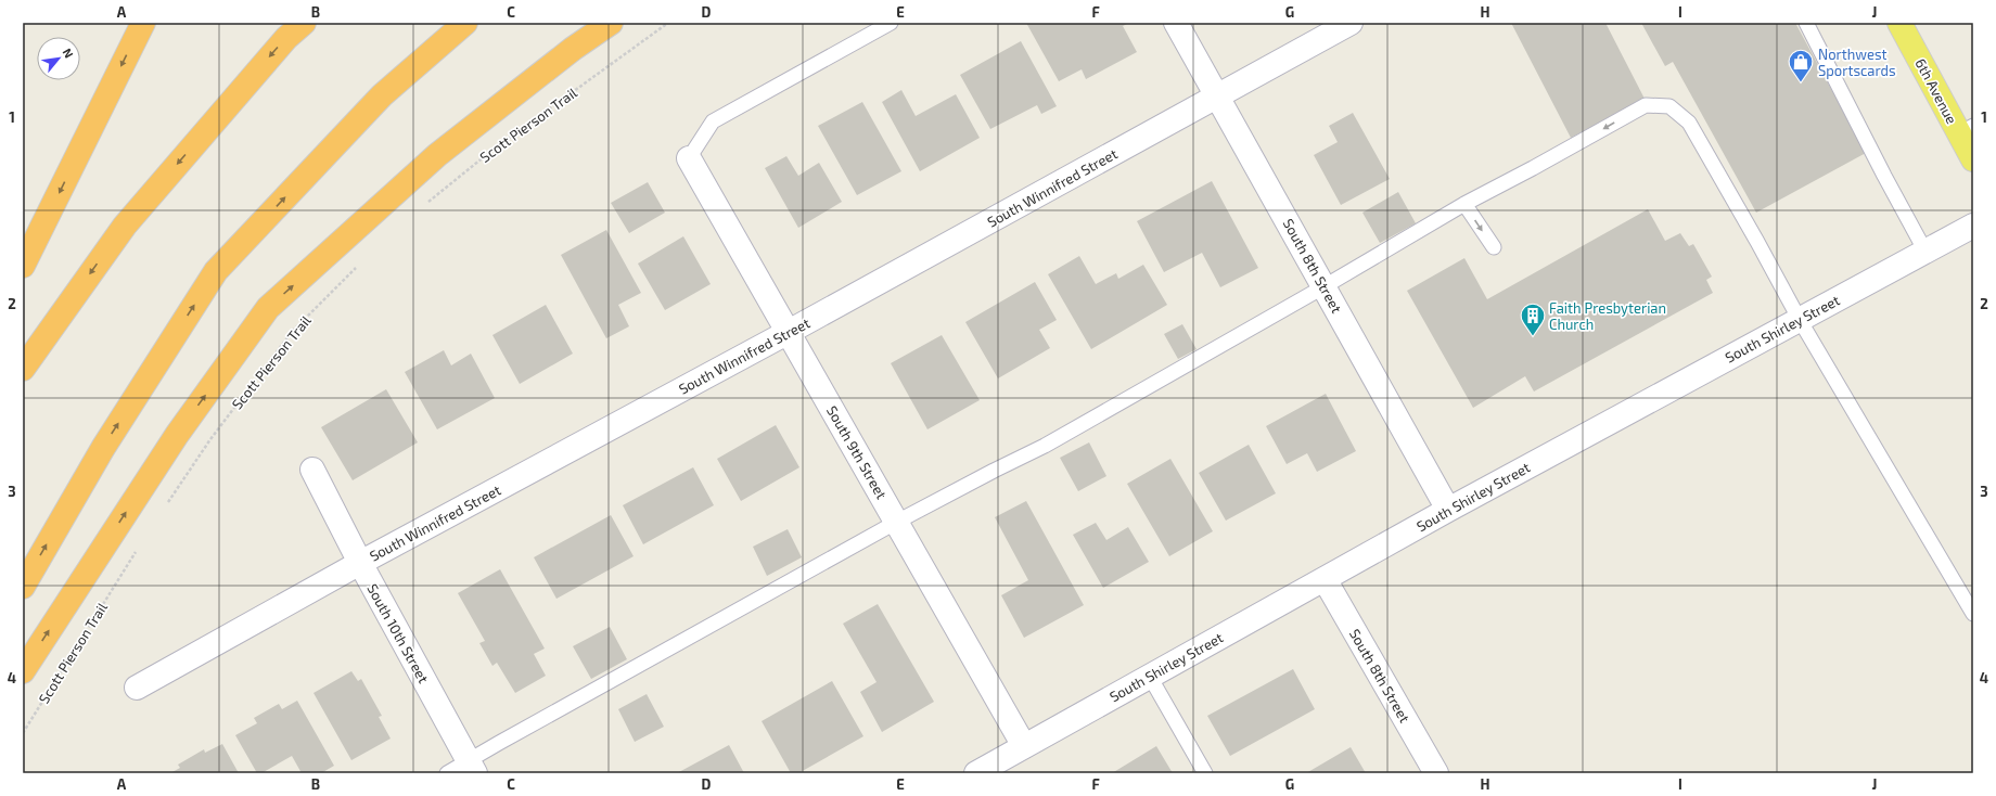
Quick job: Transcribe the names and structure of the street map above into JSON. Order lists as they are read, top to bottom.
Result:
{
  "streets": {
    "main road": ["6th Avenue"],
    "street": [
      "South Winnifred Street",
      "South 8th Street",
      "South Shirley Street",
      "South 9th Street",
      "South 10th Street"
    ],
    "path": ["Scott Pierson Trail"]
  },
  "crossings": [
    ["South Winnifred Street", "South 8th Street"],
    ["South Winnifred Street", "South 9th Street"],
    ["South Winnifred Street", "South 10th Street"],
    ["South 8th Street", "South Shirley Street"],
    ["South Shirley Street", "South 9th Street"]
  ],
  "places": {
    "shop": ["Northwest Sportscards"],
    "building": ["Faith Presbyterian Church"]
  },
  "north": "top right",
  "grid": {
    "columns": [
      "A",
      "B",
      "C",
      "D",
      "E",
      "F",
      "G",
      "H",
      "I",
      "J"
    ],
    "rows": [
      "1",
      "2",
      "3",
      "4"
    ]
  }
}
